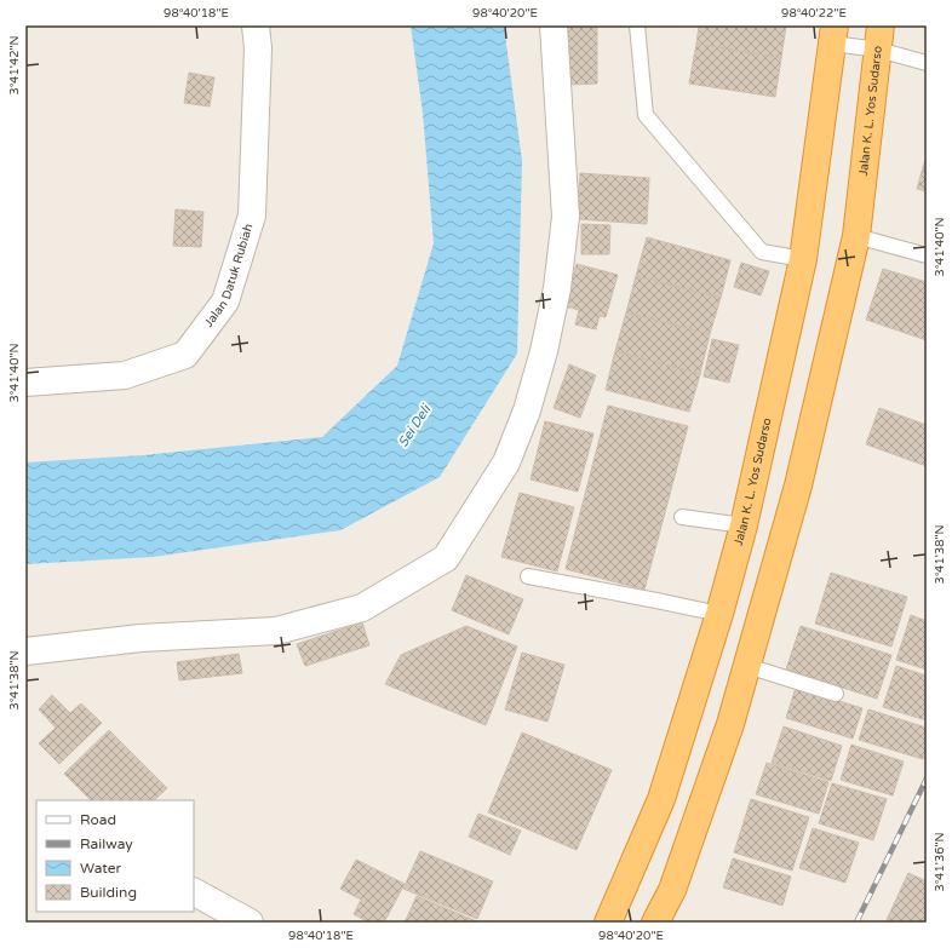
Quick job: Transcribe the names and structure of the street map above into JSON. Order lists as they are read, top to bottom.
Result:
{
  "streets": {
    "highway": ["Jalan K. L. Yos Sudarso"],
    "street": ["Jalan Datuk Rubiah"]
  },
  "water": ["Sei Deli"],
  "legend": [
    "Road",
    "Railway",
    "Water",
    "Building"
  ],
  "coordinates": [
    "98°40'18\"E",
    "98°40'20\"E",
    "98°40'22\"E",
    "3°41'42\"N",
    "3°41'40\"N",
    "3°41'38\"N",
    "3°41'36\"N"
  ]
}
